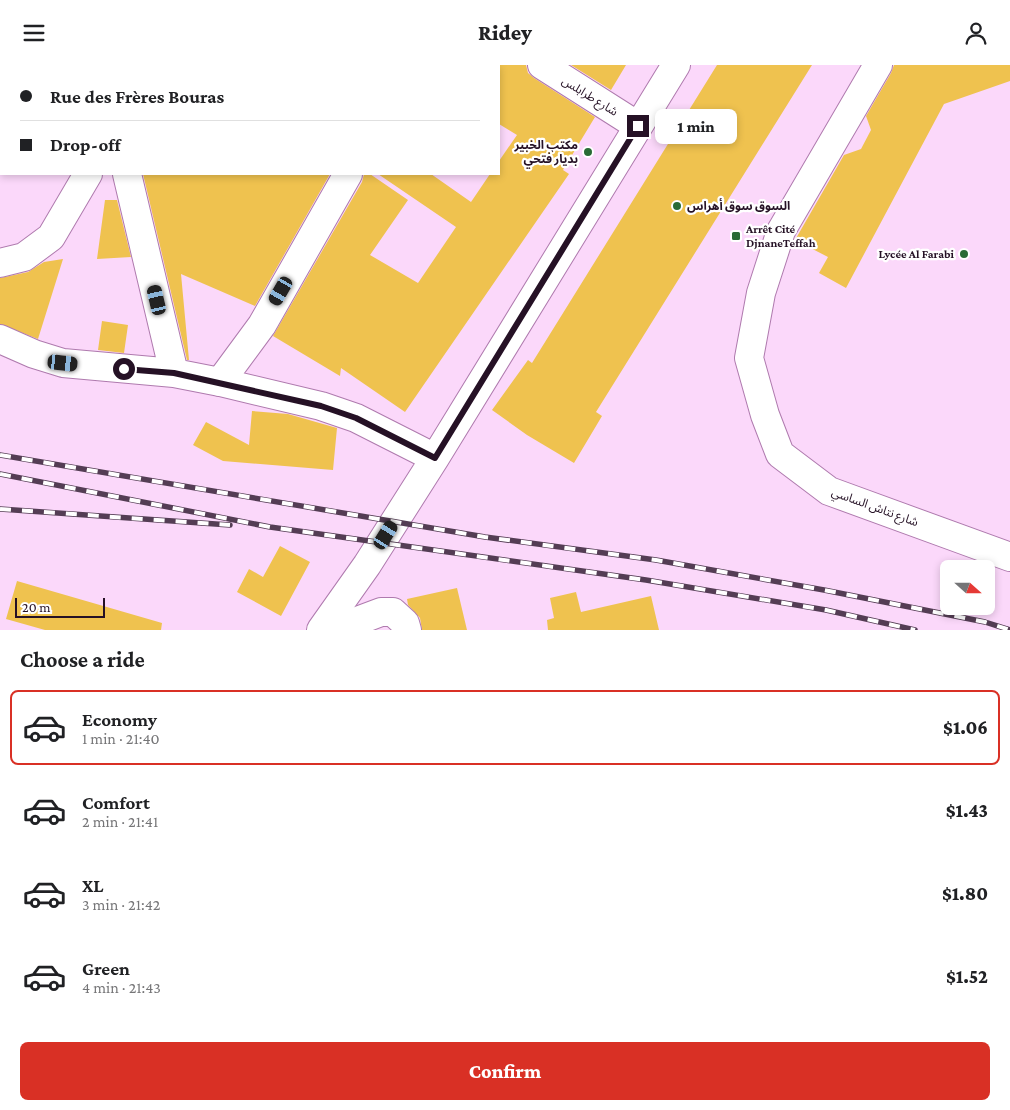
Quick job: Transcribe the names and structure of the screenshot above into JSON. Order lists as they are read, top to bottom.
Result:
{
  "streets": {
    "street": ["شارع طرابلس", "شارع نتاش الساسي"]
  },
  "places": {
    "other": ["مكتب الخبير بديار فتحي", "السوق سوق أهراس", "Lycée Al Farabi"],
    "transit": ["Arrêt Cité DjnaneTeffah"]
  },
  "scale_bar": "20 m",
  "north": "right",
  "page": {
    "header": "Ridey",
    "banner": ["Rue des Frères Bouras", "Drop-off"],
    "bubble": "1 min",
    "scale": "20 m",
    "heading": "Choose a ride",
    "list": [
      {
        "name": "Economy",
        "note": "1 min · 21:40",
        "value": "$1.06"
      },
      {
        "name": "Comfort",
        "note": "2 min · 21:41",
        "value": "$1.43"
      },
      {
        "name": "XL",
        "note": "3 min · 21:42",
        "value": "$1.80"
      },
      {
        "name": "Green",
        "note": "4 min · 21:43",
        "value": "$1.52"
      }
    ],
    "buttons": "Confirm"
  }
}
